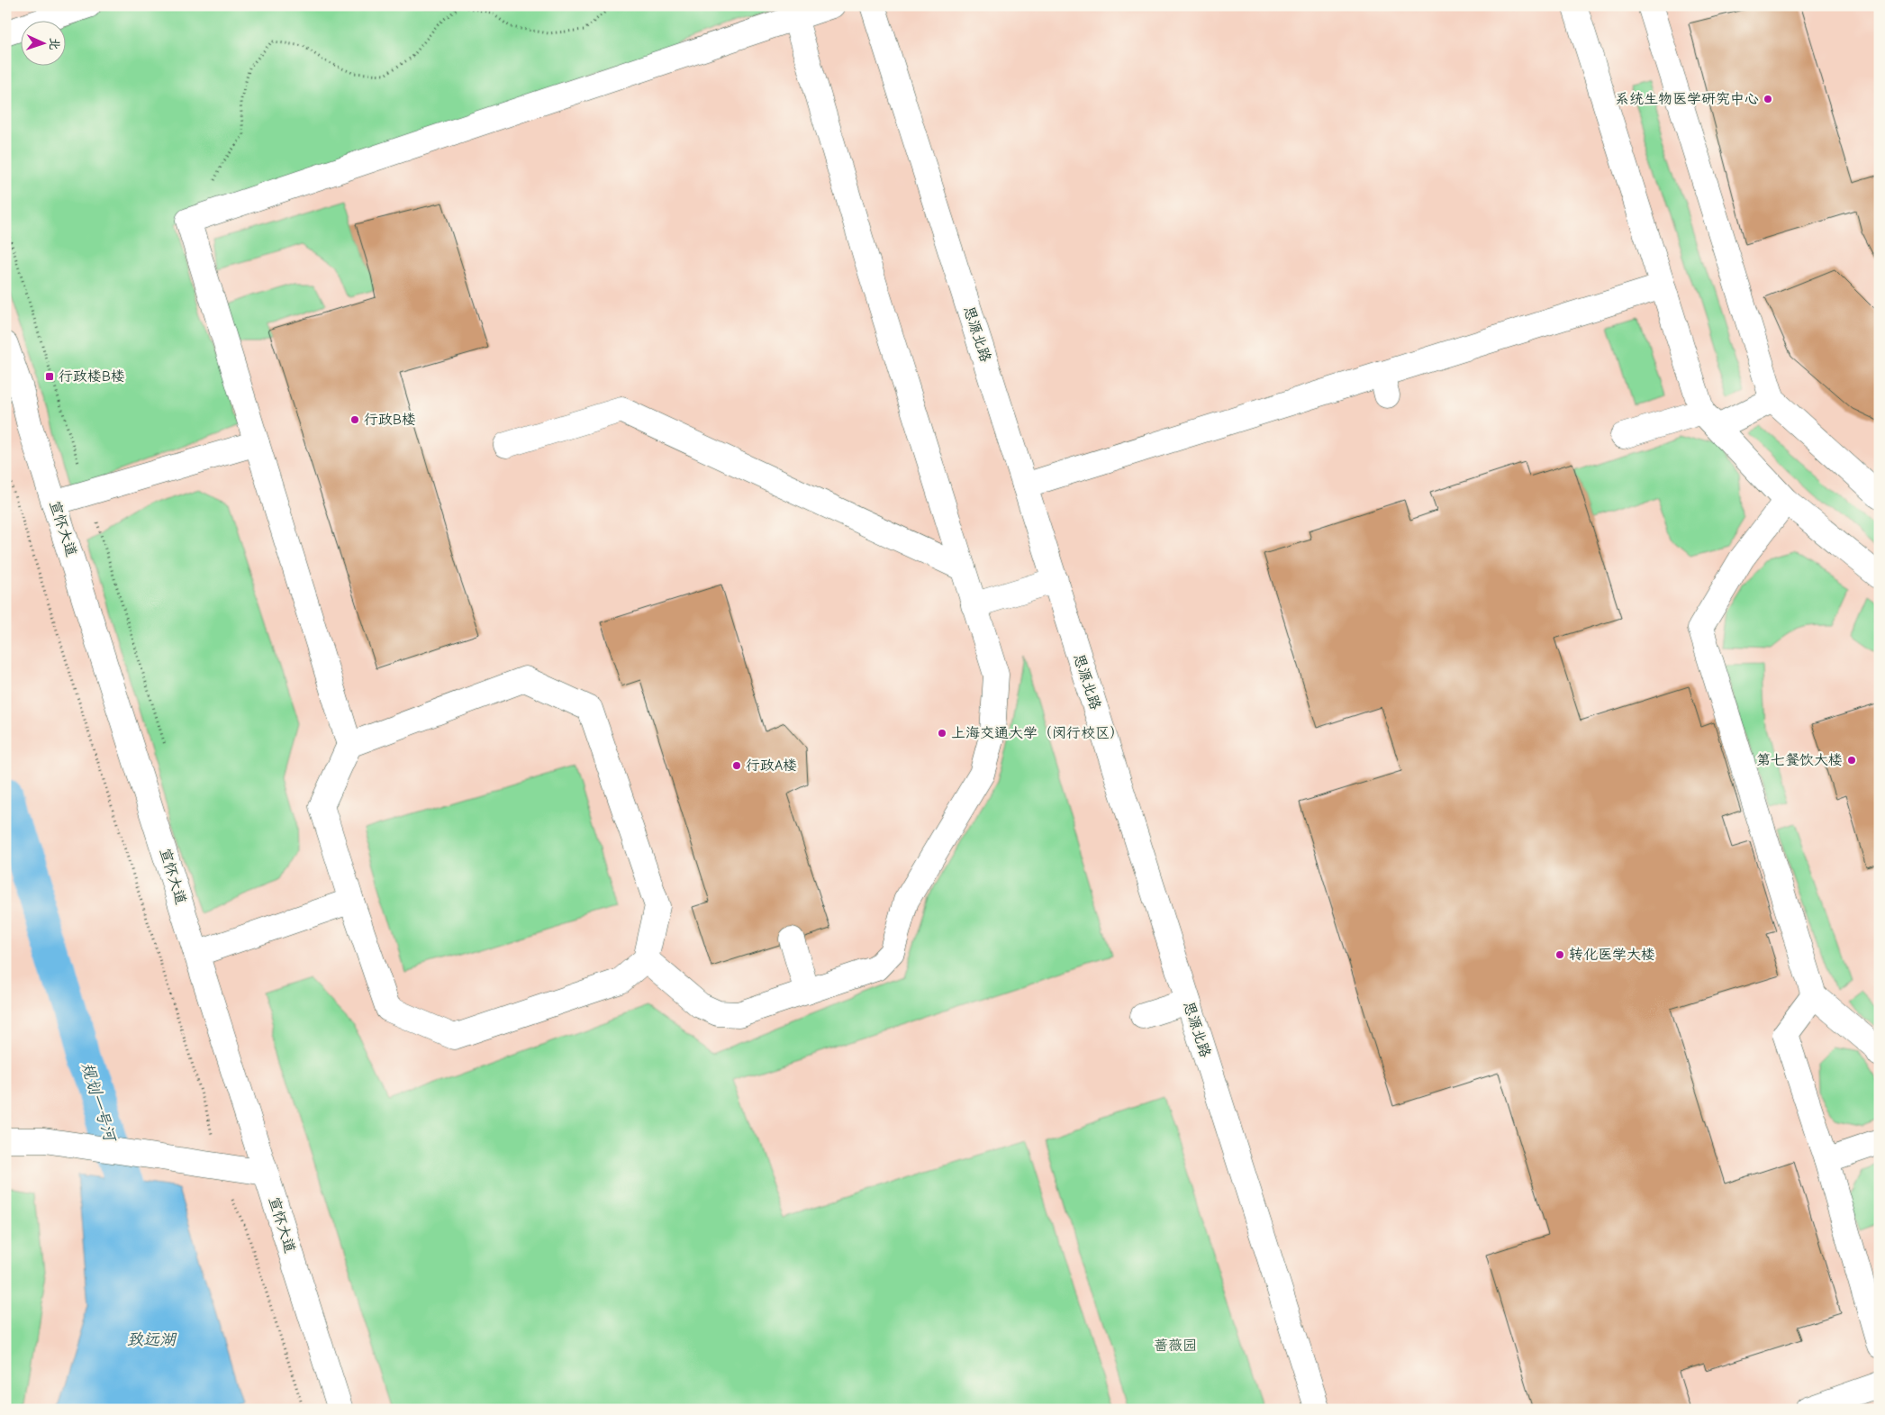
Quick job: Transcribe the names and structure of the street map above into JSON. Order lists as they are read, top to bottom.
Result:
{
  "streets": {
    "lane": ["思源北路", "宣怀大道"]
  },
  "water": ["规划一号河", "致远湖"],
  "parks": ["蔷薇园"],
  "places": {
    "other": [
      "系统生物医学研究中心",
      "行政B楼",
      "上海交通大学（闵行校区）",
      "第七餐饮大楼",
      "行政A楼",
      "转化医学大楼"
    ],
    "transit": ["行政楼B楼"]
  },
  "north": "right"
}
